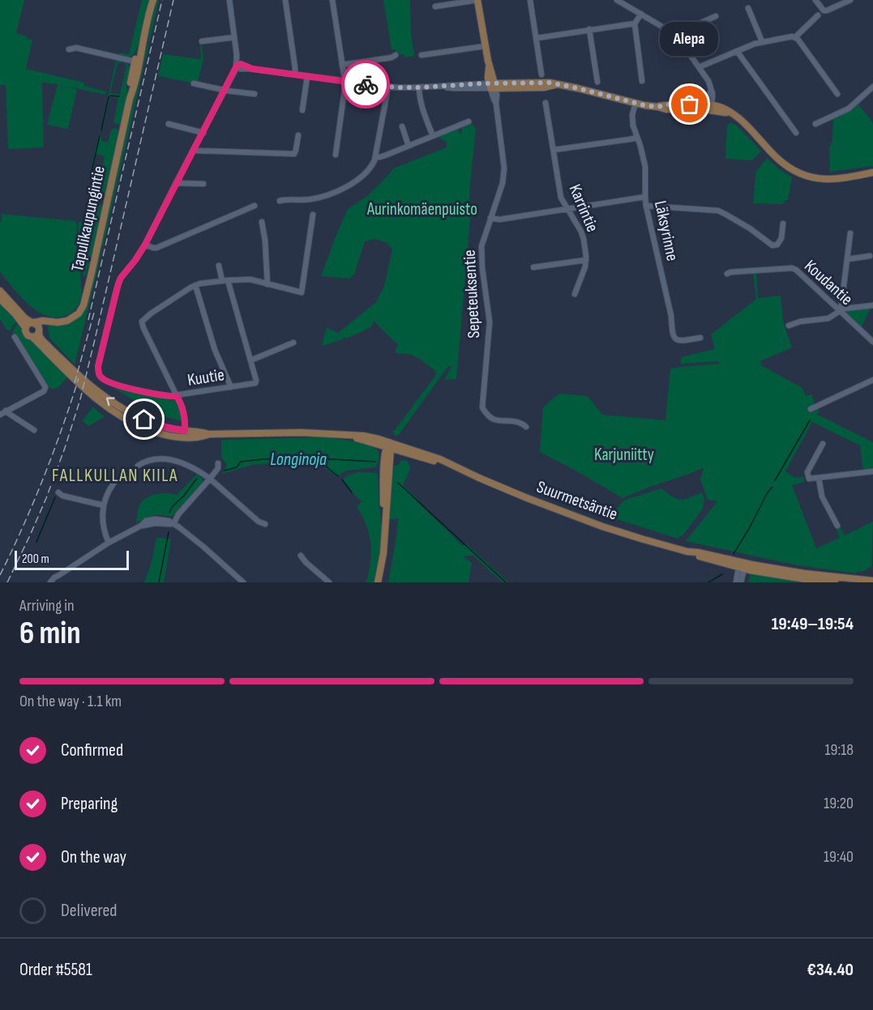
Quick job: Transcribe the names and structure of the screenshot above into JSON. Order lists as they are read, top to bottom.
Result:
{
  "streets": {
    "main road": ["Tapulikaupungintie", "Suurmetsäntie"],
    "street": [
      "Karrintie",
      "Läksyrinne",
      "Koudantie",
      "Sepeteuksentie",
      "Kuutie"
    ]
  },
  "districts": ["FALLKULLAN KIILA"],
  "water": ["Longinoja"],
  "parks": ["Aurinkomäenpuisto", "Karjuniitty"],
  "places": ["Alepa"],
  "scale_bar": "200 m",
  "page": {
    "bubble": "Alepa",
    "scale": "200 m",
    "heading": ["6 min", "Arriving in", "19:49–19:54"],
    "panel": ["Order #5581", "€34.40"],
    "bar": "On the way · 1.1 km",
    "list": [
      ["Confirmed", "19:18"],
      ["Preparing", "19:20"],
      ["On the way", "19:40"],
      "Delivered"
    ]
  }
}
